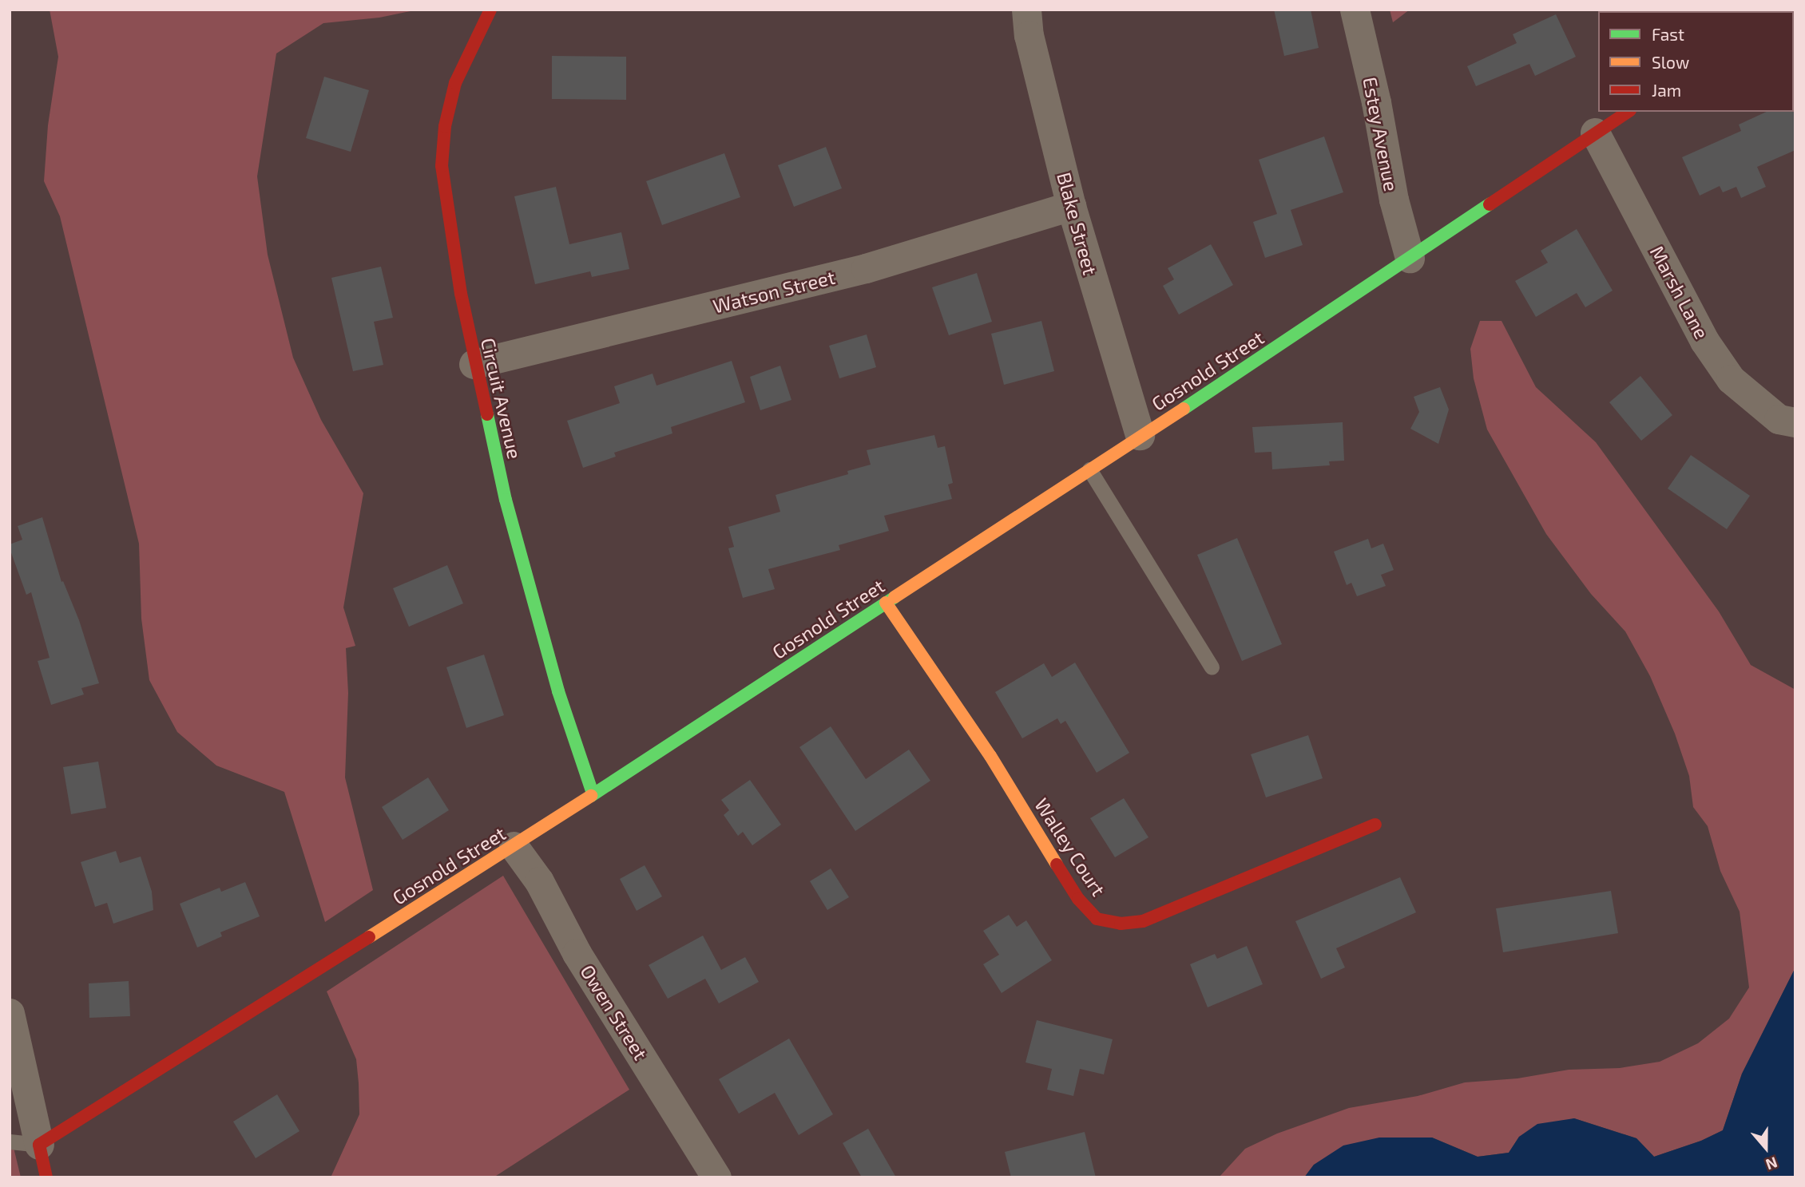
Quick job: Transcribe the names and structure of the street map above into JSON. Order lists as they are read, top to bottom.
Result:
{
  "streets": {
    "main road": ["Gosnold Street", "Circuit Avenue", "Walley Court"],
    "street": [
      "Estey Avenue",
      "Blake Street",
      "Watson Street",
      "Marsh Lane",
      "Owen Street"
    ]
  },
  "crossings": [
    ["Estey Avenue", "Gosnold Street"],
    ["Blake Street", "Watson Street"],
    ["Blake Street", "Gosnold Street"],
    ["Watson Street", "Circuit Avenue"],
    ["Marsh Lane", "Gosnold Street"],
    ["Gosnold Street", "Circuit Avenue"],
    ["Gosnold Street", "Walley Court"],
    ["Gosnold Street", "Owen Street"]
  ],
  "legend": ["Fast", "Slow", "Jam"],
  "north": "bottom"
}
